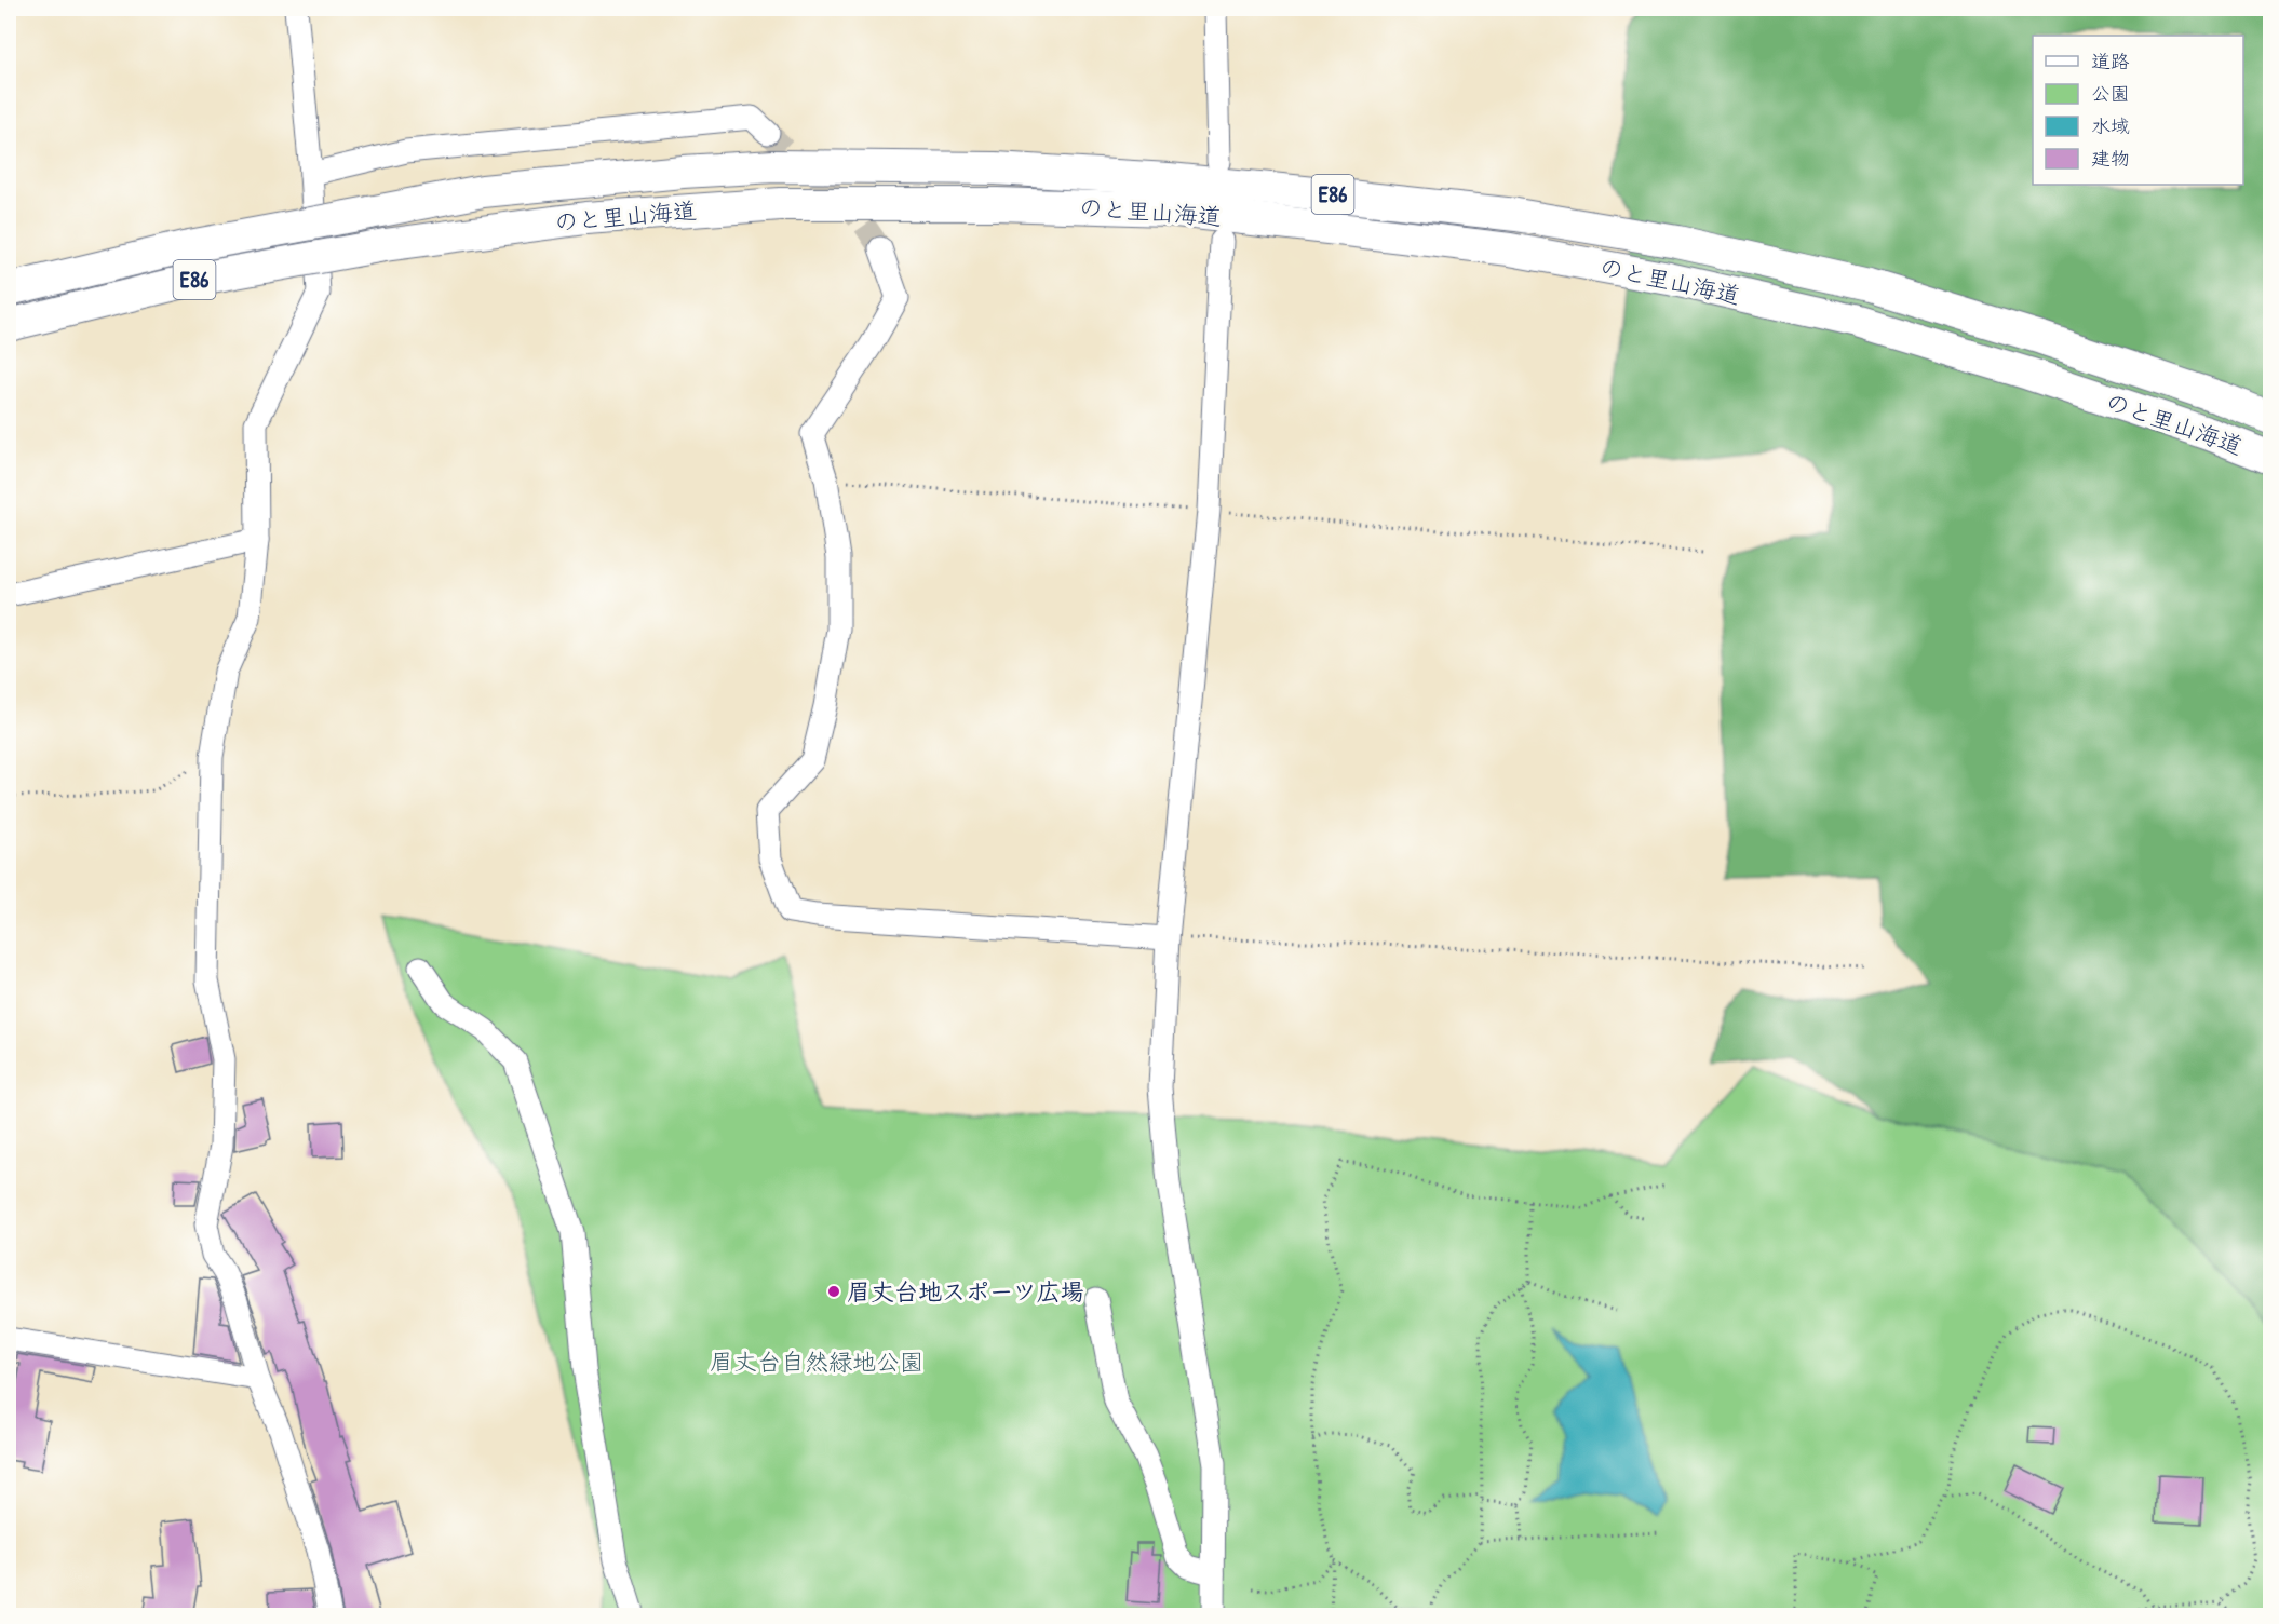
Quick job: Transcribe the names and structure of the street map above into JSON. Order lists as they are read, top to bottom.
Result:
{
  "streets": {
    "highway": ["E86", "のと里山海道"]
  },
  "parks": ["眉丈台自然緑地公園"],
  "places": ["眉丈台地スポーツ広場"],
  "legend": [
    "道路",
    "公園",
    "水域",
    "建物"
  ]
}
